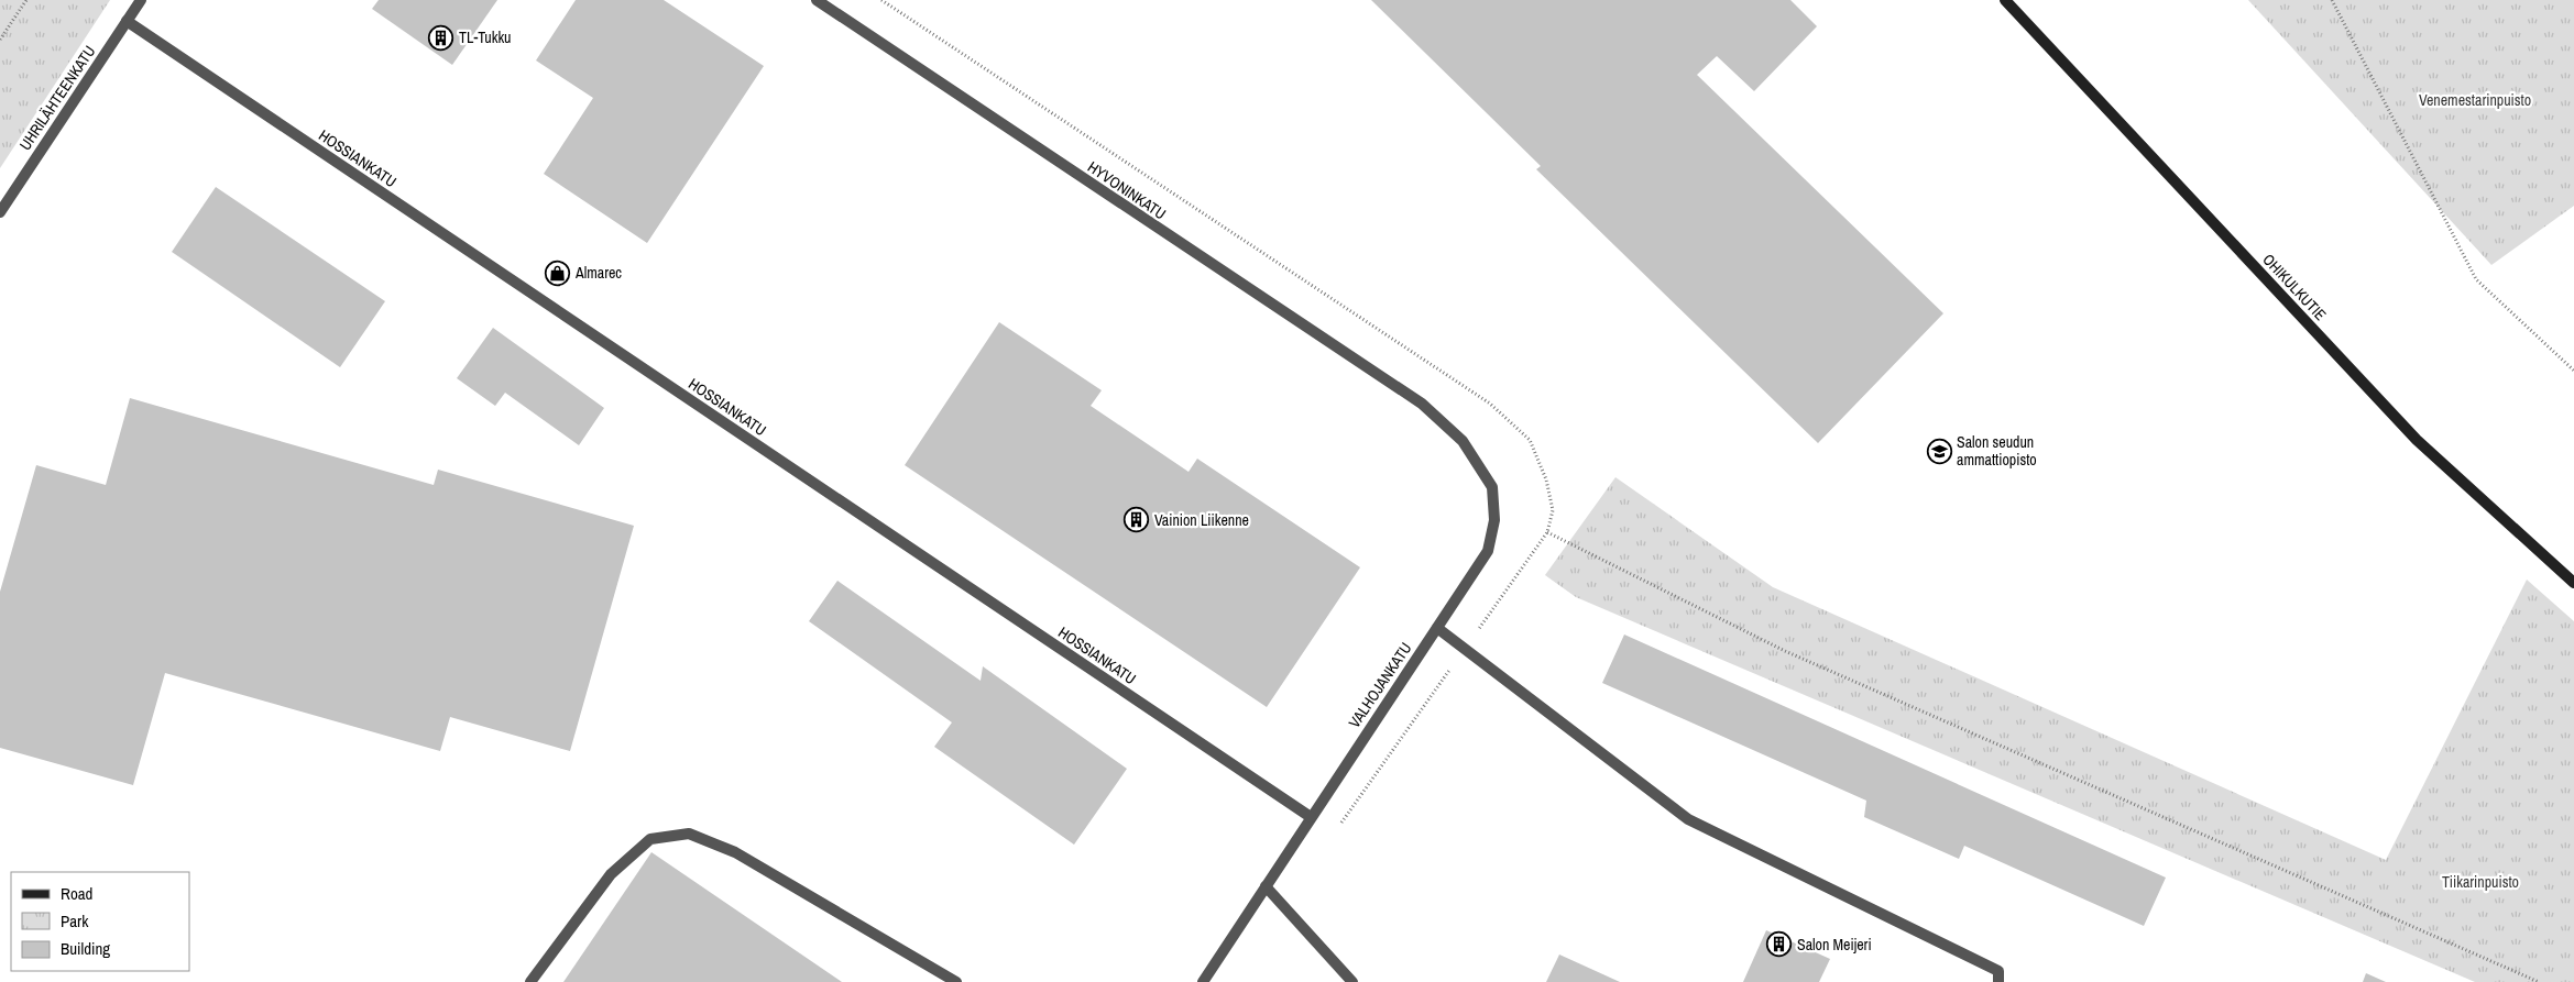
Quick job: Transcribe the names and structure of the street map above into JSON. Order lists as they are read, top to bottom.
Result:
{
  "streets": {
    "main road": ["OHIKULKUTIE"],
    "street": [
      "UHRILÄHTEENKATU",
      "HOSSIANKATU",
      "HYVONINKATU",
      "VALHOJANKATU"
    ]
  },
  "crossings": [
    ["UHRILÄHTEENKATU", "HOSSIANKATU"],
    ["HOSSIANKATU", "VALHOJANKATU"],
    ["HYVONINKATU", "VALHOJANKATU"]
  ],
  "parks": ["Venemestarinpuisto", "Tiikarinpuisto"],
  "places": {
    "building": ["TL-Tukku", "Vainion Liikenne", "Salon Meijeri"],
    "shop": ["Almarec"],
    "school or university": ["Salon seudun ammattiopisto"]
  },
  "legend": ["Road", "Park", "Building"]
}
